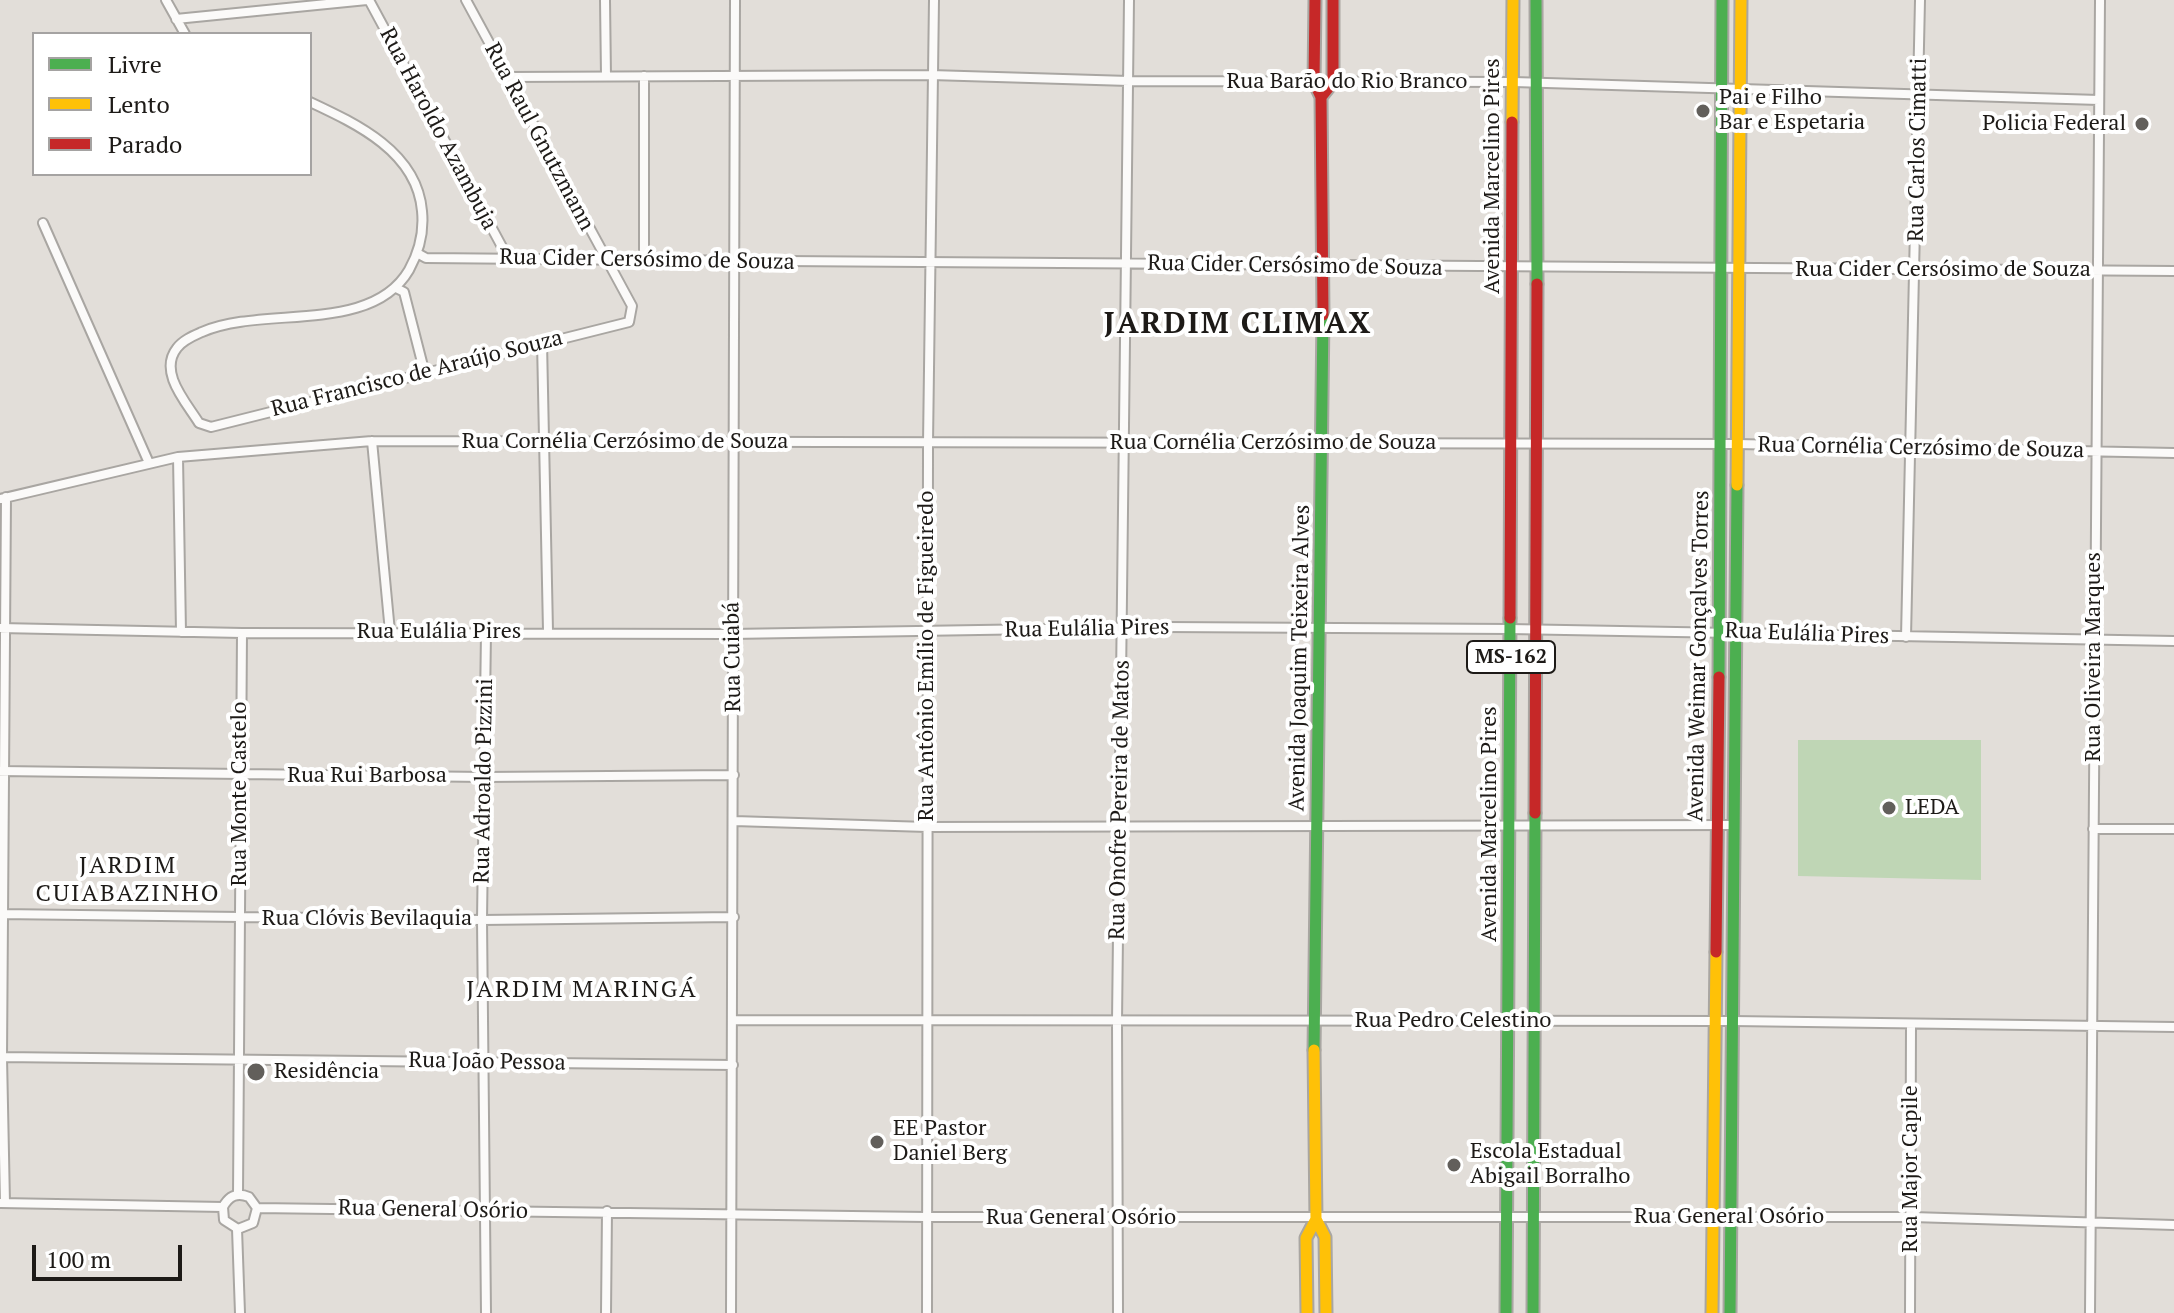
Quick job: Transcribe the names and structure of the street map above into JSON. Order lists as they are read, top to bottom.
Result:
{
  "streets": {
    "main road": [
      "Avenida Marcelino Pires",
      "Avenida Weimar Gonçalves Torres",
      "MS-162",
      "Avenida Joaquim Teixeira Alves"
    ],
    "street": [
      "Rua Barão do Rio Branco",
      "Rua Haroldo Azambuja",
      "Rua Raul Gnutzmann",
      "Rua Carlos Cimatti",
      "Rua Cider Cersósimo de Souza",
      "Rua Francisco de Araújo Souza",
      "Rua Cornélia Cerzósimo de Souza",
      "Rua Eulália Pires",
      "Rua Antônio Emílio de Figueiredo",
      "Rua Cuiabá",
      "Rua Oliveira Marques",
      "Rua Rui Barbosa",
      "Rua Adroaldo Pizzini",
      "Rua Monte Castelo",
      "Rua Onofre Pereira de Matos",
      "Rua Clóvis Bevilaquia",
      "Rua Pedro Celestino",
      "Rua João Pessoa",
      "Rua Major Capile",
      "Rua General Osório"
    ]
  },
  "crossings": [
    ["Rua Barão do Rio Branco", "Rua Raul Gnutzmann"],
    ["Rua Barão do Rio Branco", "Rua Carlos Cimatti"],
    ["Rua Barão do Rio Branco", "Avenida Marcelino Pires"],
    ["Rua Barão do Rio Branco", "Rua Antônio Emílio de Figueiredo"],
    ["Rua Barão do Rio Branco", "Avenida Weimar Gonçalves Torres"],
    ["Rua Barão do Rio Branco", "Rua Cuiabá"],
    ["Rua Barão do Rio Branco", "Rua Oliveira Marques"],
    ["Rua Barão do Rio Branco", "Avenida Joaquim Teixeira Alves"],
    ["Rua Barão do Rio Branco", "Rua Onofre Pereira de Matos"],
    ["Rua Haroldo Azambuja", "Rua Cider Cersósimo de Souza"],
    ["Rua Raul Gnutzmann", "Rua Cider Cersósimo de Souza"],
    ["Rua Raul Gnutzmann", "Rua Francisco de Araújo Souza"],
    ["Rua Carlos Cimatti", "Rua Cider Cersósimo de Souza"],
    ["Rua Carlos Cimatti", "Rua Cornélia Cerzósimo de Souza"],
    ["Rua Carlos Cimatti", "Rua Eulália Pires"],
    ["Avenida Marcelino Pires", "Rua Cider Cersósimo de Souza"],
    ["Avenida Marcelino Pires", "Rua Cornélia Cerzósimo de Souza"],
    ["Avenida Marcelino Pires", "Rua Eulália Pires"],
    ["Avenida Marcelino Pires", "Rua Pedro Celestino"],
    ["Avenida Marcelino Pires", "Rua General Osório"],
    ["Rua Cider Cersósimo de Souza", "Rua Antônio Emílio de Figueiredo"],
    ["Rua Cider Cersósimo de Souza", "Avenida Weimar Gonçalves Torres"],
    ["Rua Cider Cersósimo de Souza", "Rua Cuiabá"],
    ["Rua Cider Cersósimo de Souza", "Rua Oliveira Marques"],
    ["Rua Cider Cersósimo de Souza", "Avenida Joaquim Teixeira Alves"],
    ["Rua Cider Cersósimo de Souza", "Rua Onofre Pereira de Matos"],
    ["Rua Cornélia Cerzósimo de Souza", "Rua Antônio Emílio de Figueiredo"],
    ["Rua Cornélia Cerzósimo de Souza", "Avenida Weimar Gonçalves Torres"],
    ["Rua Cornélia Cerzósimo de Souza", "Rua Cuiabá"],
    ["Rua Cornélia Cerzósimo de Souza", "Rua Oliveira Marques"],
    ["Rua Cornélia Cerzósimo de Souza", "Avenida Joaquim Teixeira Alves"],
    ["Rua Cornélia Cerzósimo de Souza", "Rua Onofre Pereira de Matos"],
    ["Rua Eulália Pires", "Rua Antônio Emílio de Figueiredo"],
    ["Rua Eulália Pires", "Avenida Weimar Gonçalves Torres"],
    ["Rua Eulália Pires", "Rua Cuiabá"],
    ["Rua Eulália Pires", "Rua Oliveira Marques"],
    ["Rua Eulália Pires", "Avenida Joaquim Teixeira Alves"],
    ["Rua Eulália Pires", "Rua Adroaldo Pizzini"],
    ["Rua Eulália Pires", "Rua Monte Castelo"],
    ["Rua Eulália Pires", "Rua Onofre Pereira de Matos"],
    ["Rua Antônio Emílio de Figueiredo", "Rua Pedro Celestino"],
    ["Rua Antônio Emílio de Figueiredo", "Rua General Osório"],
    ["Avenida Weimar Gonçalves Torres", "Rua Pedro Celestino"],
    ["Avenida Weimar Gonçalves Torres", "Rua General Osório"],
    ["Rua Cuiabá", "Rua Rui Barbosa"],
    ["Rua Cuiabá", "Rua Clóvis Bevilaquia"],
    ["Rua Cuiabá", "Rua Pedro Celestino"],
    ["Rua Cuiabá", "Rua João Pessoa"],
    ["Rua Cuiabá", "Rua General Osório"],
    ["Rua Oliveira Marques", "Rua Pedro Celestino"],
    ["Rua Oliveira Marques", "Rua General Osório"],
    ["Avenida Joaquim Teixeira Alves", "Rua Pedro Celestino"],
    ["Avenida Joaquim Teixeira Alves", "Rua General Osório"],
    ["Rua Rui Barbosa", "Rua Adroaldo Pizzini"],
    ["Rua Rui Barbosa", "Rua Monte Castelo"],
    ["Rua Adroaldo Pizzini", "Rua Clóvis Bevilaquia"],
    ["Rua Adroaldo Pizzini", "Rua João Pessoa"],
    ["Rua Adroaldo Pizzini", "Rua General Osório"],
    ["Rua Monte Castelo", "Rua Clóvis Bevilaquia"],
    ["Rua Monte Castelo", "Rua João Pessoa"],
    ["Rua Monte Castelo", "Rua General Osório"],
    ["Rua Onofre Pereira de Matos", "Rua Pedro Celestino"],
    ["Rua Onofre Pereira de Matos", "Rua General Osório"],
    ["Rua Pedro Celestino", "Rua Major Capile"],
    ["Rua Major Capile", "Rua General Osório"]
  ],
  "districts": ["JARDIM CLIMAX", "JARDIM CUIABAZINHO", "JARDIM MARINGÁ"],
  "places": [
    "Pai e Filho Bar e Espetaria",
    "Policia Federal",
    "LEDA",
    "Residência",
    "EE Pastor Daniel Berg",
    "Escola Estadual Abigail Borralho"
  ],
  "legend": ["Livre", "Lento", "Parado"],
  "scale_bar": "100 m"
}
